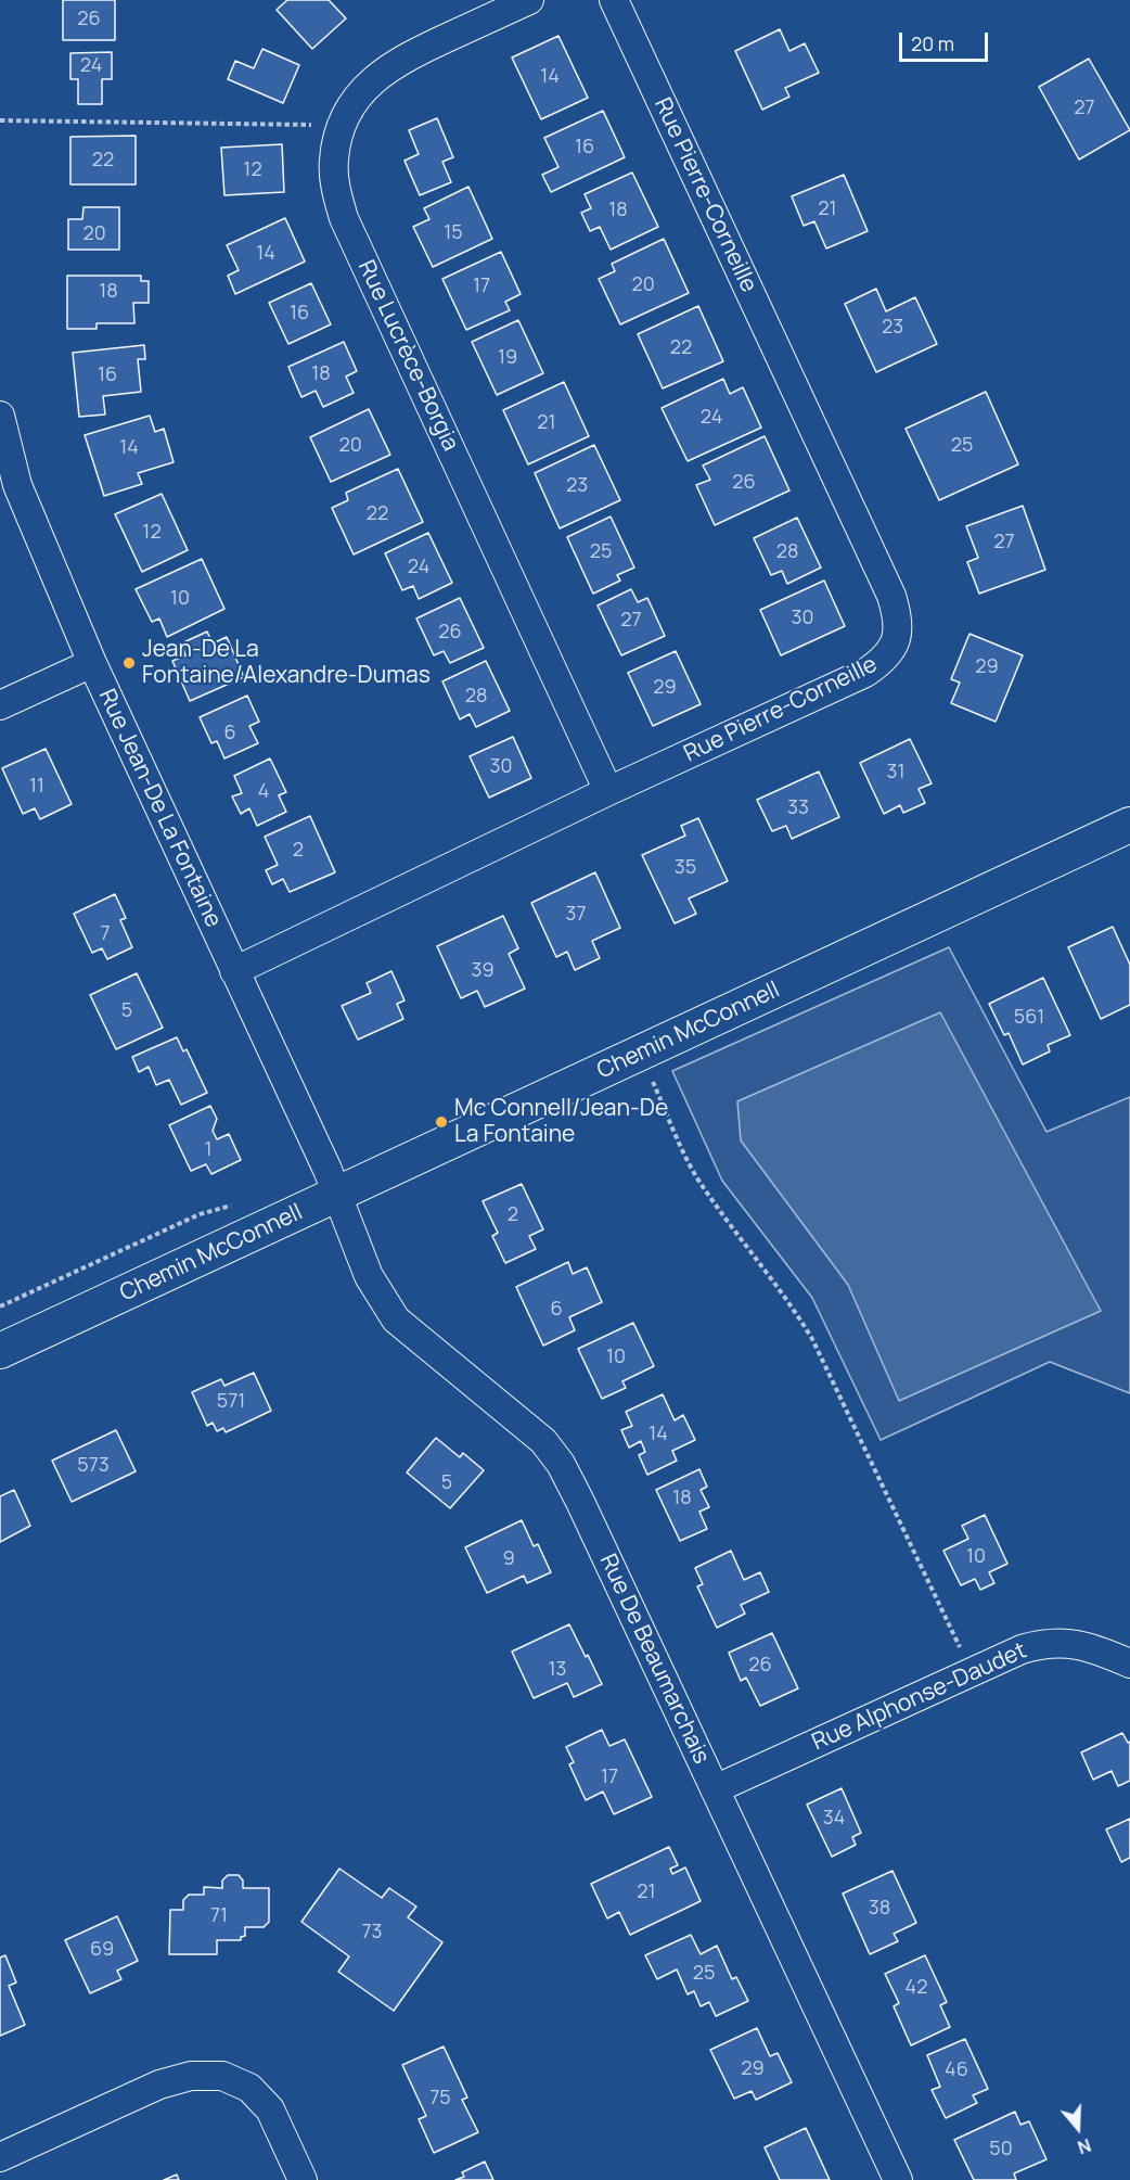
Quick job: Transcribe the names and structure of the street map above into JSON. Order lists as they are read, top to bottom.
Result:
{
  "streets": {
    "street": [
      "Rue Pierre-Corneille",
      "Rue Lucrèce-Borgia",
      "Rue Jean-De La Fontaine",
      "Chemin McConnell",
      "Rue De Beaumarchais",
      "Rue Alphonse-Daudet"
    ]
  },
  "crossings": [
    ["Rue Pierre-Corneille", "Rue Lucrèce-Borgia"],
    ["Rue Pierre-Corneille", "Rue Jean-De La Fontaine"],
    ["Rue Jean-De La Fontaine", "Chemin McConnell"],
    ["Rue Jean-De La Fontaine", "Rue De Beaumarchais"],
    ["Chemin McConnell", "Rue De Beaumarchais"],
    ["Rue De Beaumarchais", "Rue Alphonse-Daudet"]
  ],
  "places": ["Jean-De La Fontaine/Alexandre-Dumas", "Mc Connell/Jean-De La Fontaine"],
  "house_numbers": [
    "26",
    "24",
    "14",
    "27",
    "16",
    "22",
    "12",
    "21",
    "18",
    "15",
    "20",
    "14",
    "20",
    "17",
    "18",
    "16",
    "23",
    "22",
    "19",
    "18",
    "16",
    "24",
    "21",
    "20",
    "25",
    "14",
    "26",
    "23",
    "22",
    "12",
    "27",
    "25",
    "28",
    "24",
    "10",
    "30",
    "27",
    "26",
    "29",
    "29",
    "28",
    "6",
    "30",
    "31",
    "11",
    "4",
    "33",
    "2",
    "35",
    "37",
    "7",
    "39",
    "5",
    "561",
    "1",
    "2",
    "6",
    "10",
    "571",
    "14",
    "573",
    "5",
    "18",
    "10",
    "9",
    "26",
    "13",
    "17",
    "34",
    "21",
    "38",
    "71",
    "73",
    "69",
    "25",
    "42",
    "29",
    "46",
    "75",
    "50"
  ],
  "scale_bar": "20 m",
  "north": "bottom"
}
